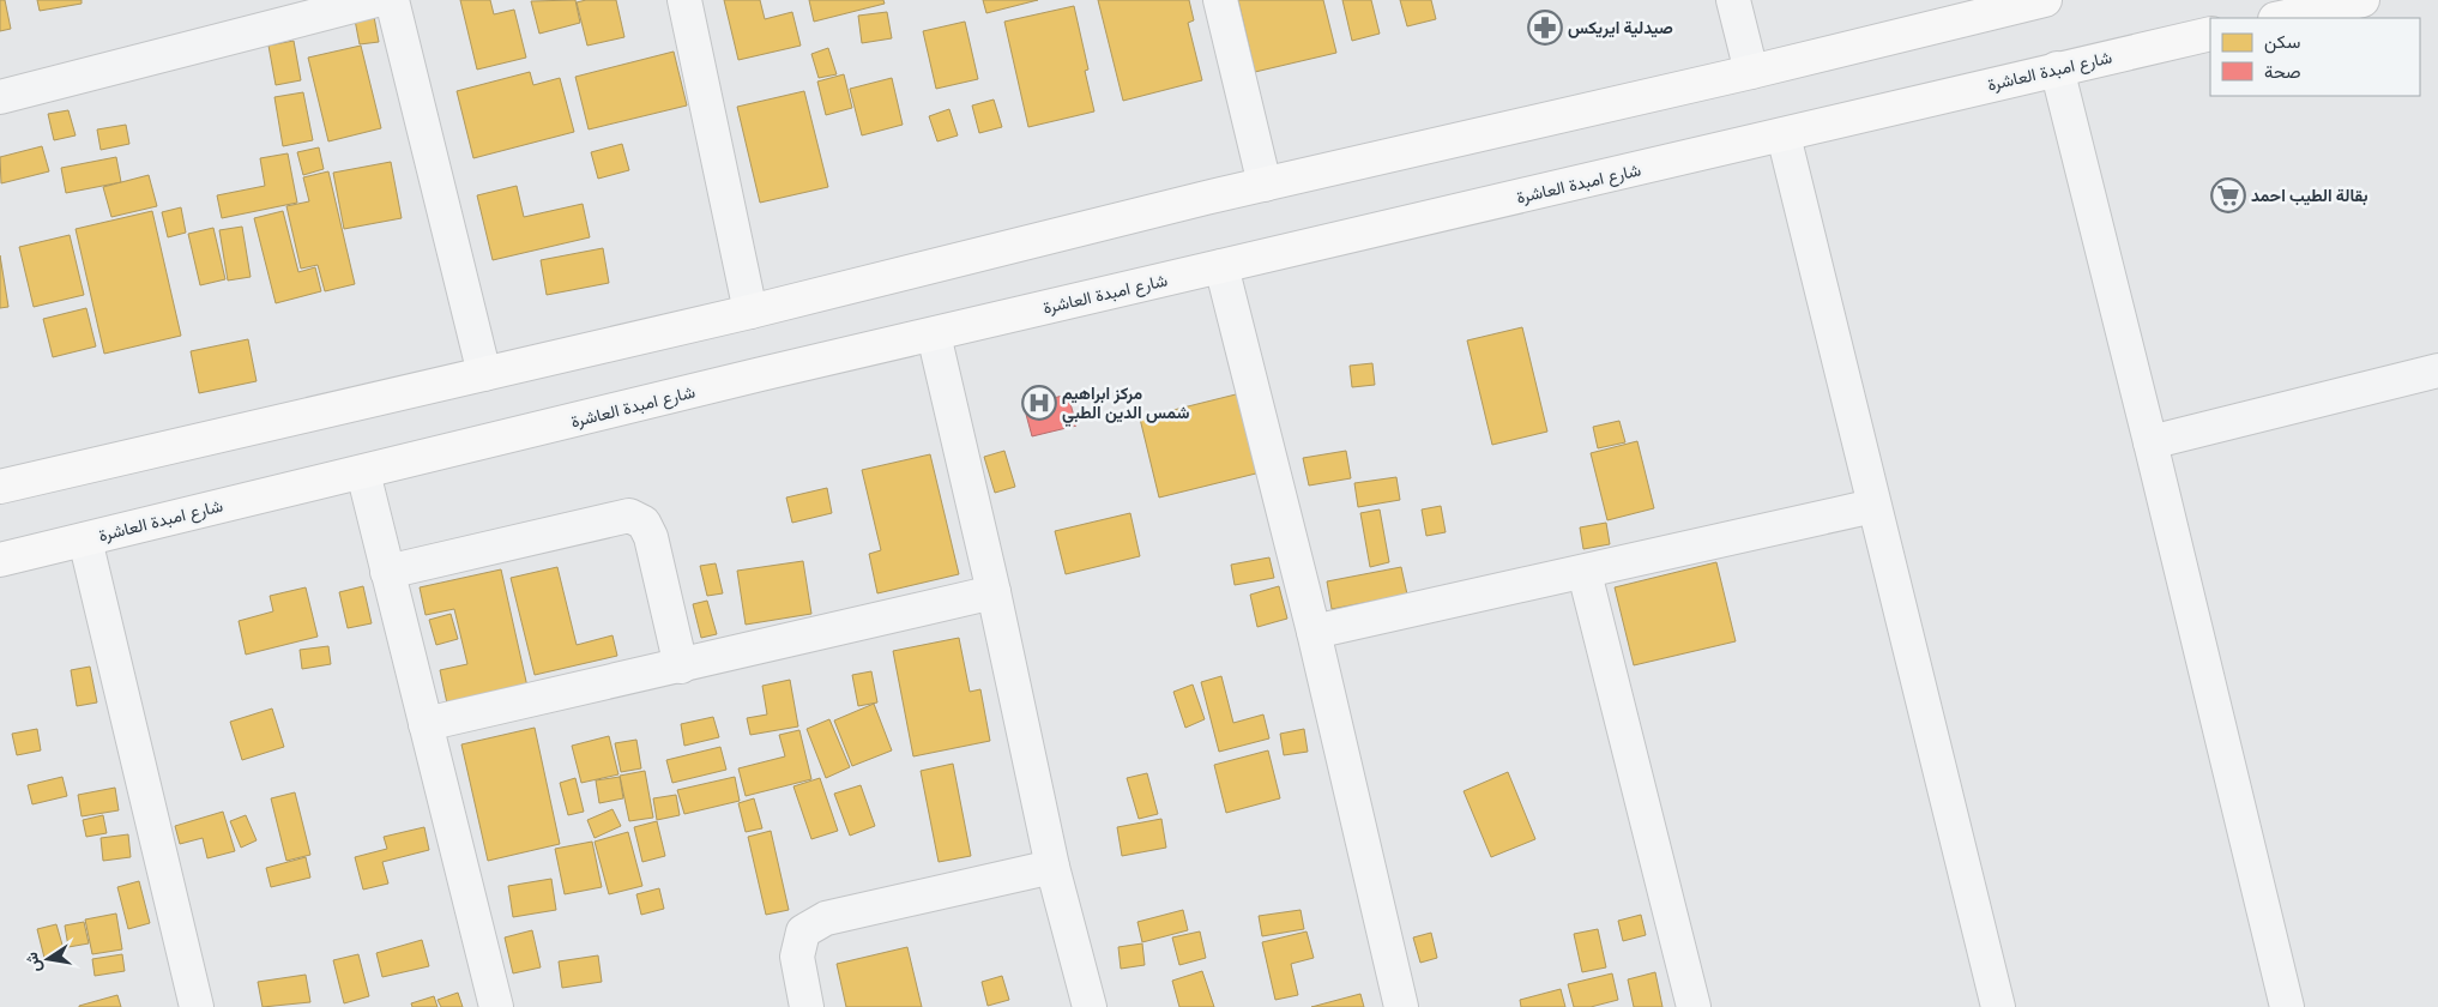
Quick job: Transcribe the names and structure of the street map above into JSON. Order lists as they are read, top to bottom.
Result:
{
  "streets": {
    "main road": ["شارع امبدة العاشرة"]
  },
  "places": {
    "pharmacy": ["صيدلية ايريكس"],
    "supermarket": ["بقالة الطيب احمد"],
    "hospital": ["مركز ابراهيم شمس الدين الطبي"]
  },
  "legend": ["سكن", "صحة"],
  "north": "left"
}
